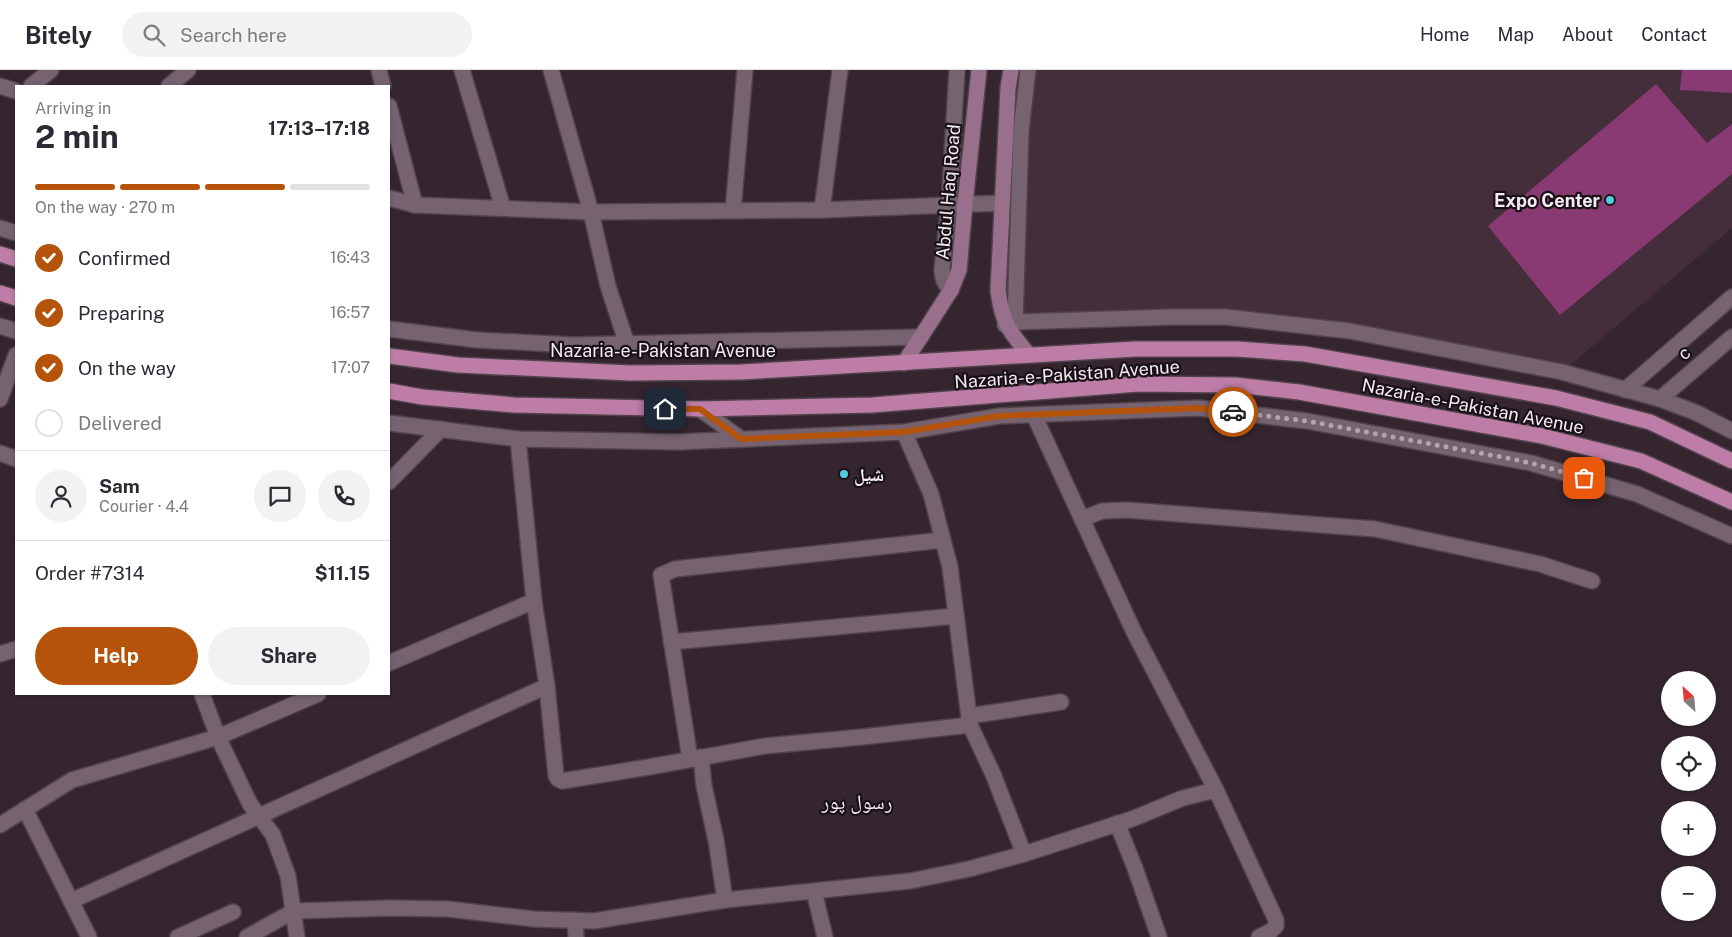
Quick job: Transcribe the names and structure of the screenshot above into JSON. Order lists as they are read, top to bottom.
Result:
{
  "streets": {
    "main road": ["Abdul Haq Road", "Nazaria-e-Pakistan Avenue"],
    "street": ["c"]
  },
  "crossings": [
    ["Abdul Haq Road", "Nazaria-e-Pakistan Avenue"]
  ],
  "districts": ["رسول پور"],
  "places": ["Expo Center", "شیل"],
  "north": "top left",
  "page": {
    "header": "Bitely",
    "search": "Search here",
    "nav": [
      "Home",
      "Map",
      "About",
      "Contact"
    ],
    "heading": ["2 min", "Arriving in", "17:13–17:18"],
    "panel": [
      "Sam",
      "Courier · 4.4",
      "Order #7314",
      "$11.15"
    ],
    "bar": "On the way · 270 m",
    "list": [
      ["Confirmed", "16:43"],
      ["Preparing", "16:57"],
      ["On the way", "17:07"],
      "Delivered"
    ],
    "buttons": ["Help", "Share"],
    "map_buttons": ["+", "−"]
  }
}
